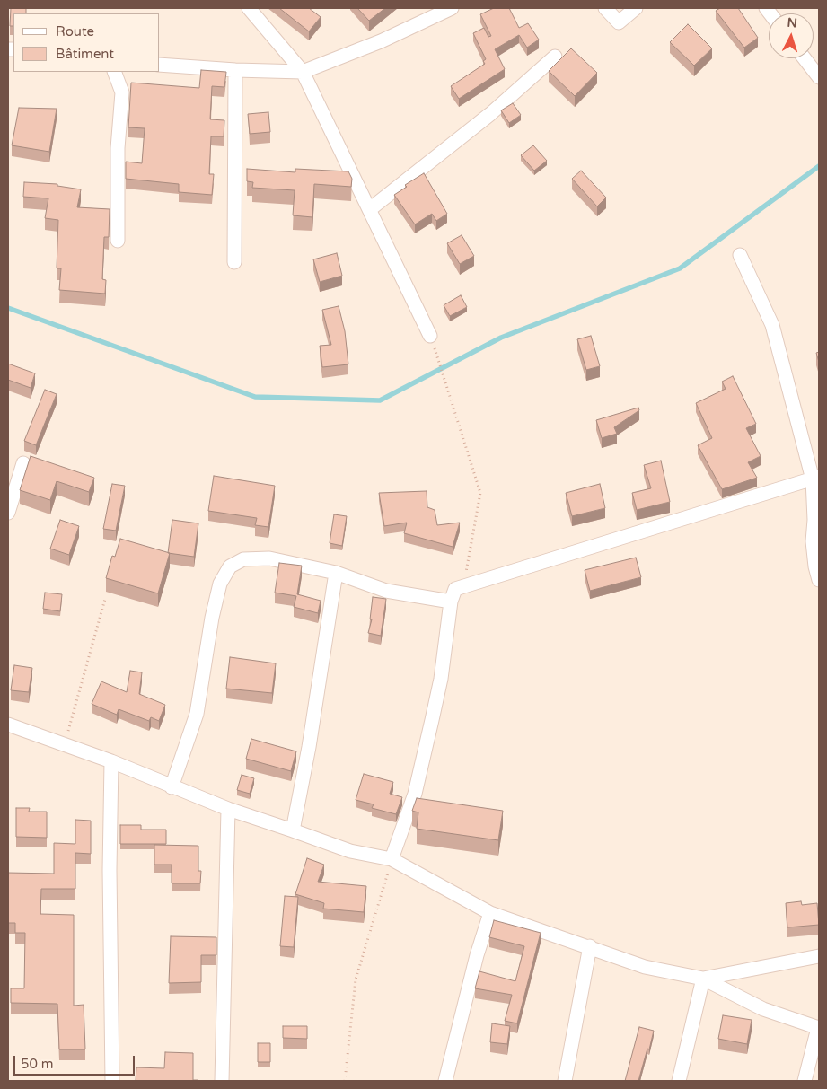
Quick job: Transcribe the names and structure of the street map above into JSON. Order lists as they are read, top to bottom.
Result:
{
  "legend": ["Route", "Bâtiment"],
  "scale_bar": "50 m",
  "north": "top"
}
